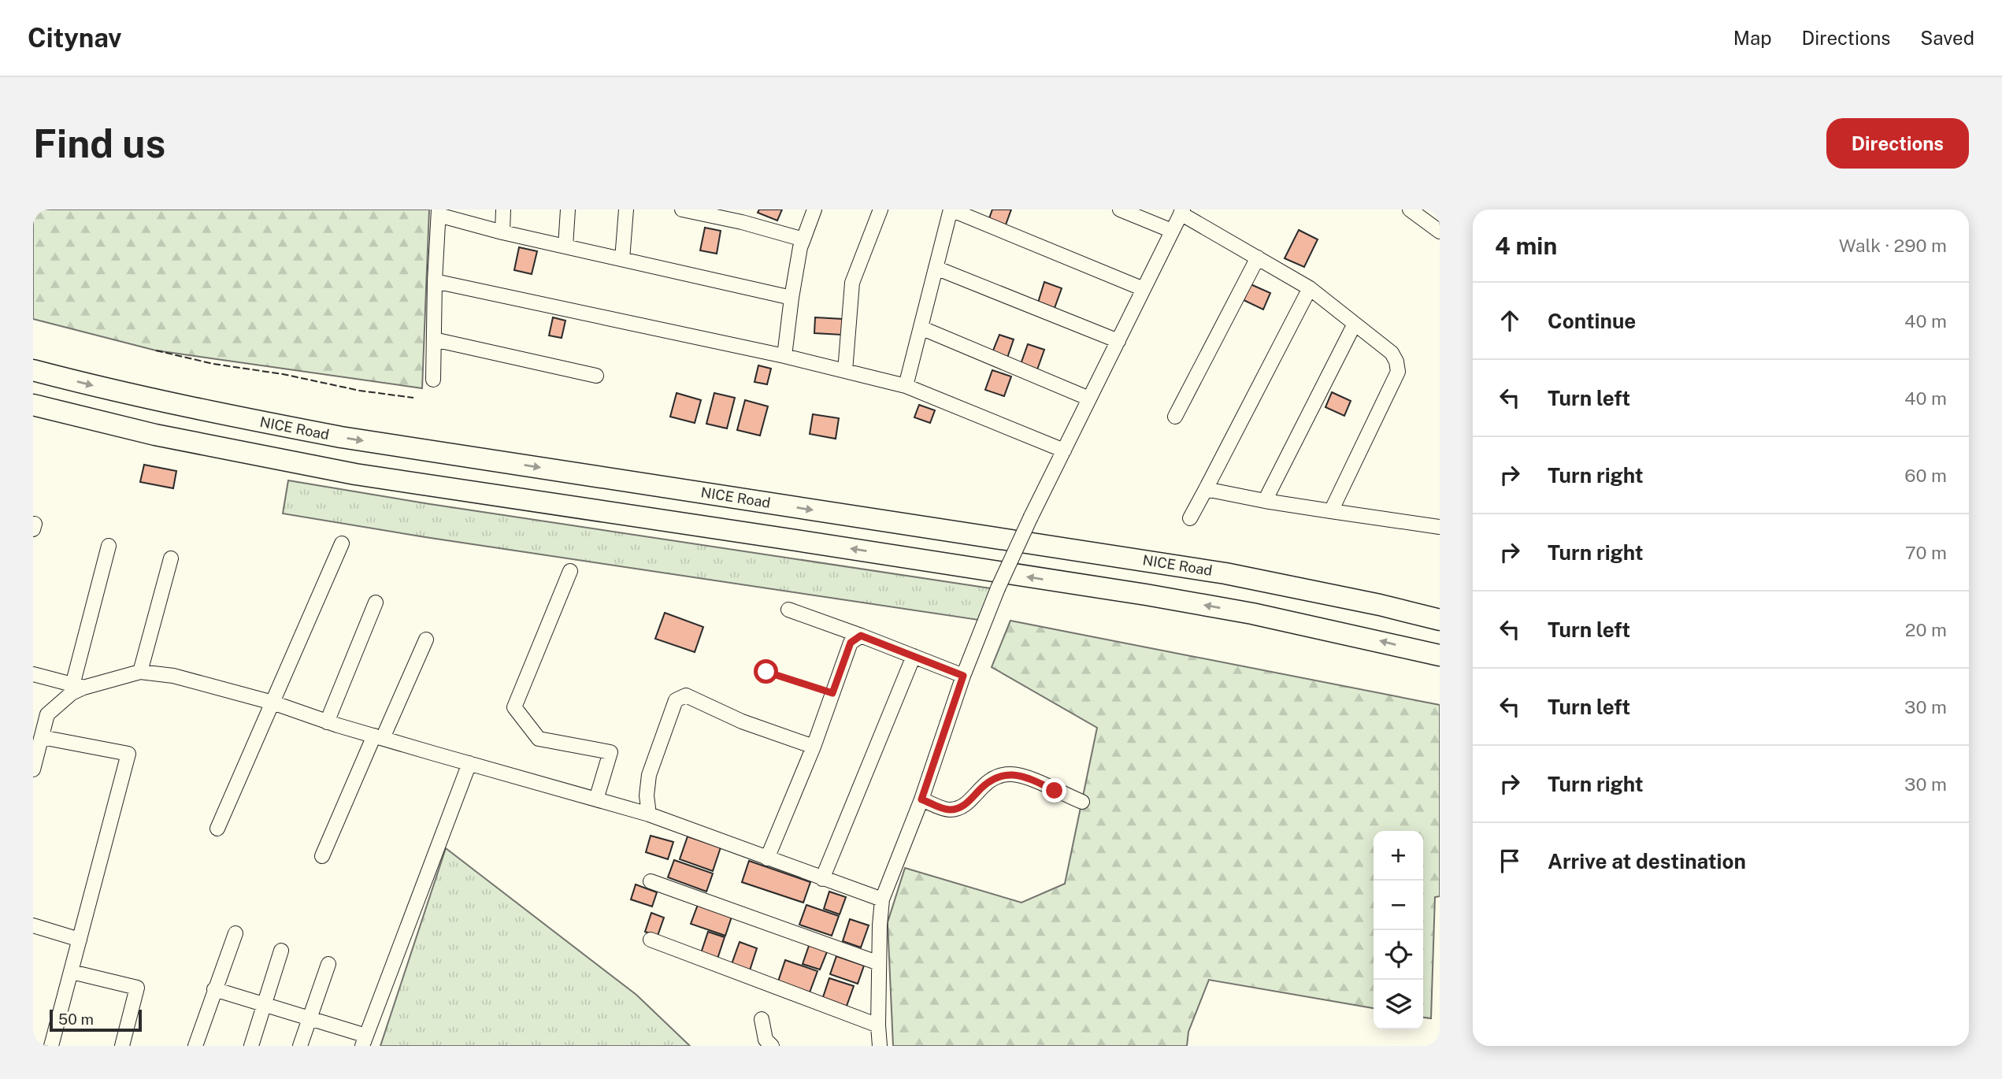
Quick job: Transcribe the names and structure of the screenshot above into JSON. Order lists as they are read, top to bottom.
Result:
{
  "streets": {
    "highway": ["NICE Road"]
  },
  "scale_bar": "50 m",
  "page": {
    "header": "Citynav",
    "nav": ["Map", "Directions", "Saved"],
    "buttons": "Directions",
    "title": "Find us",
    "heading": ["4 min", "Walk · 290 m"],
    "list": [
      ["Continue", "40 m"],
      ["Turn left", "40 m"],
      ["Turn right", "60 m"],
      ["Turn right", "70 m"],
      ["Turn left", "20 m"],
      ["Turn left", "30 m"],
      ["Turn right", "30 m"],
      "Arrive at destination"
    ],
    "map_buttons": ["+", "−"],
    "scale": "50 m"
  }
}
